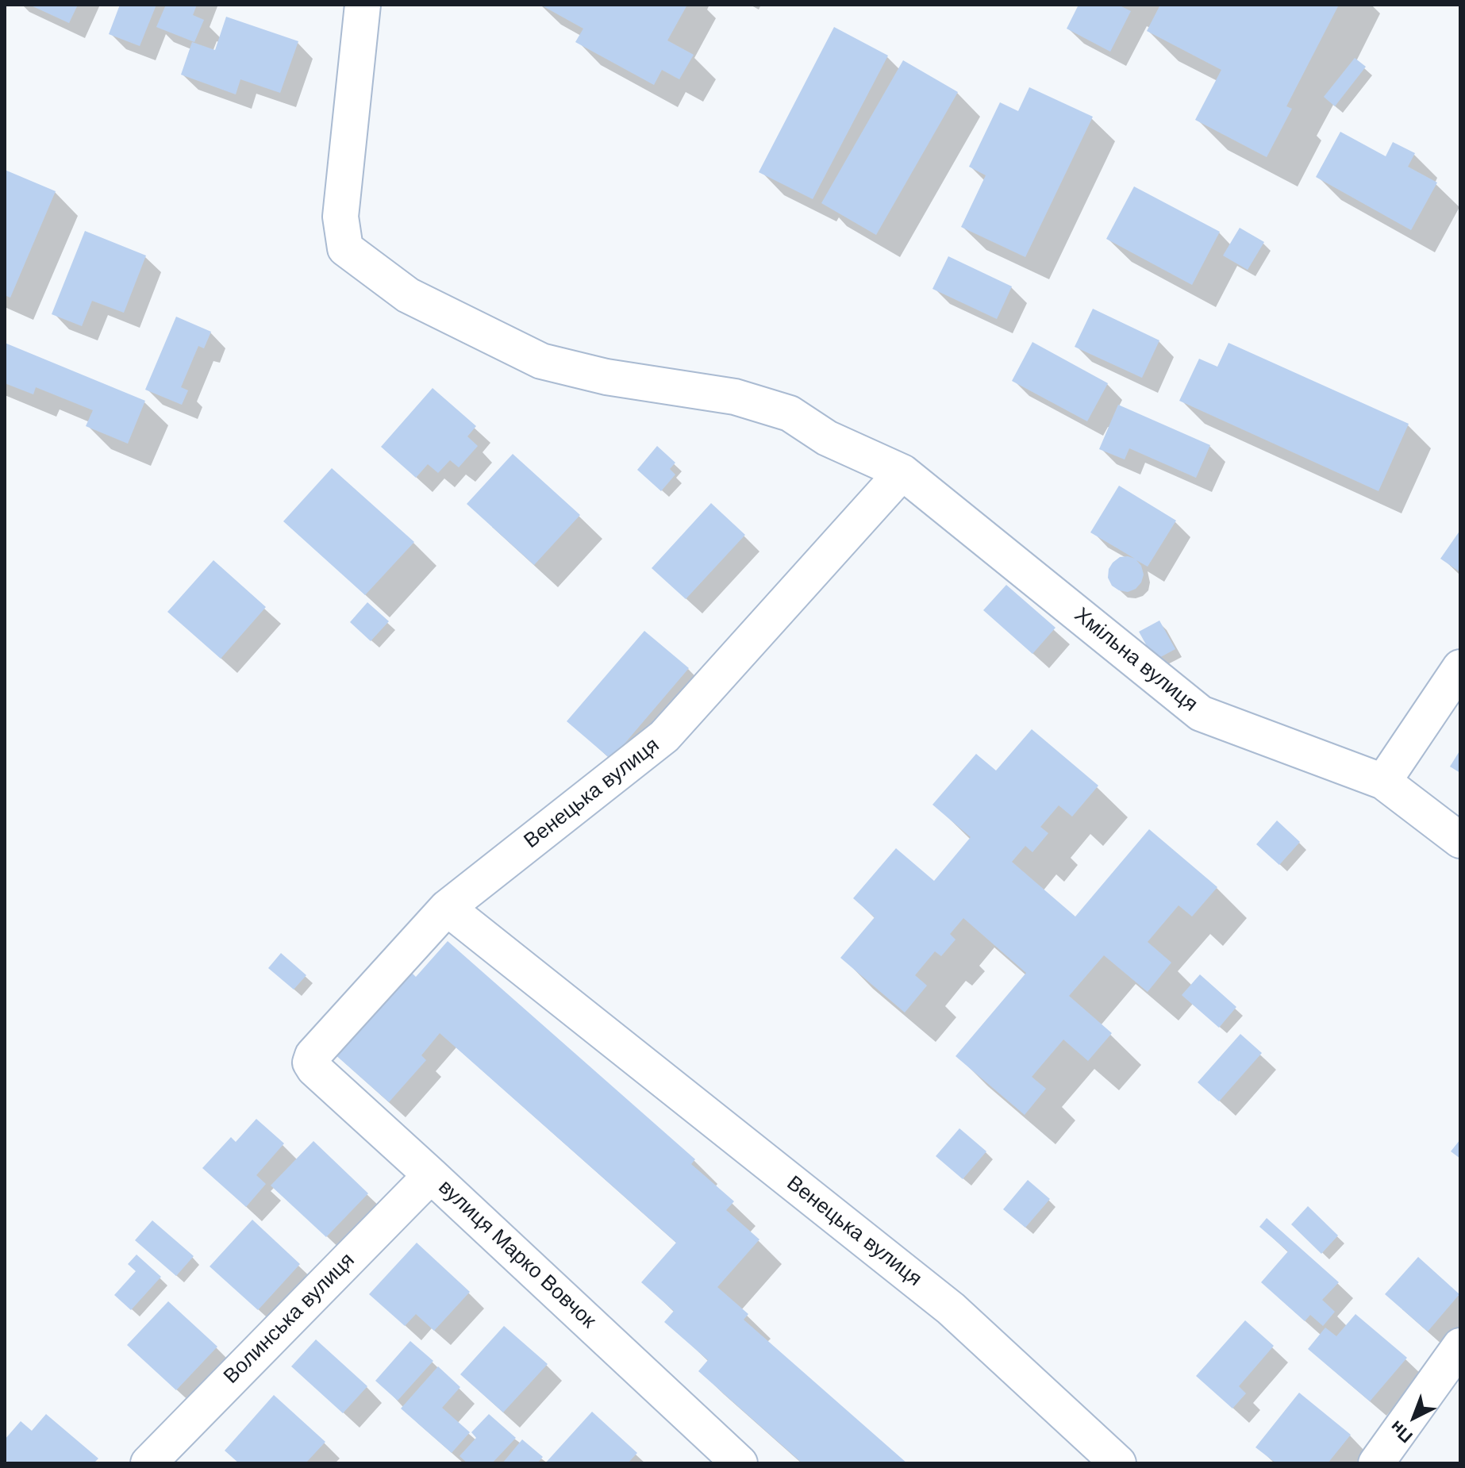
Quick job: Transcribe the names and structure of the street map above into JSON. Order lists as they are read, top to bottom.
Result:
{
  "streets": {
    "street": [
      "Хмільна вулиця",
      "Венецька вулиця",
      "вулиця Марко Вовчок",
      "Волинська вулиця"
    ]
  },
  "crossings": [
    ["Хмільна вулиця", "Венецька вулиця"],
    ["Венецька вулиця", "вулиця Марко Вовчок"],
    ["вулиця Марко Вовчок", "Волинська вулиця"]
  ],
  "north": "bottom left"
}
